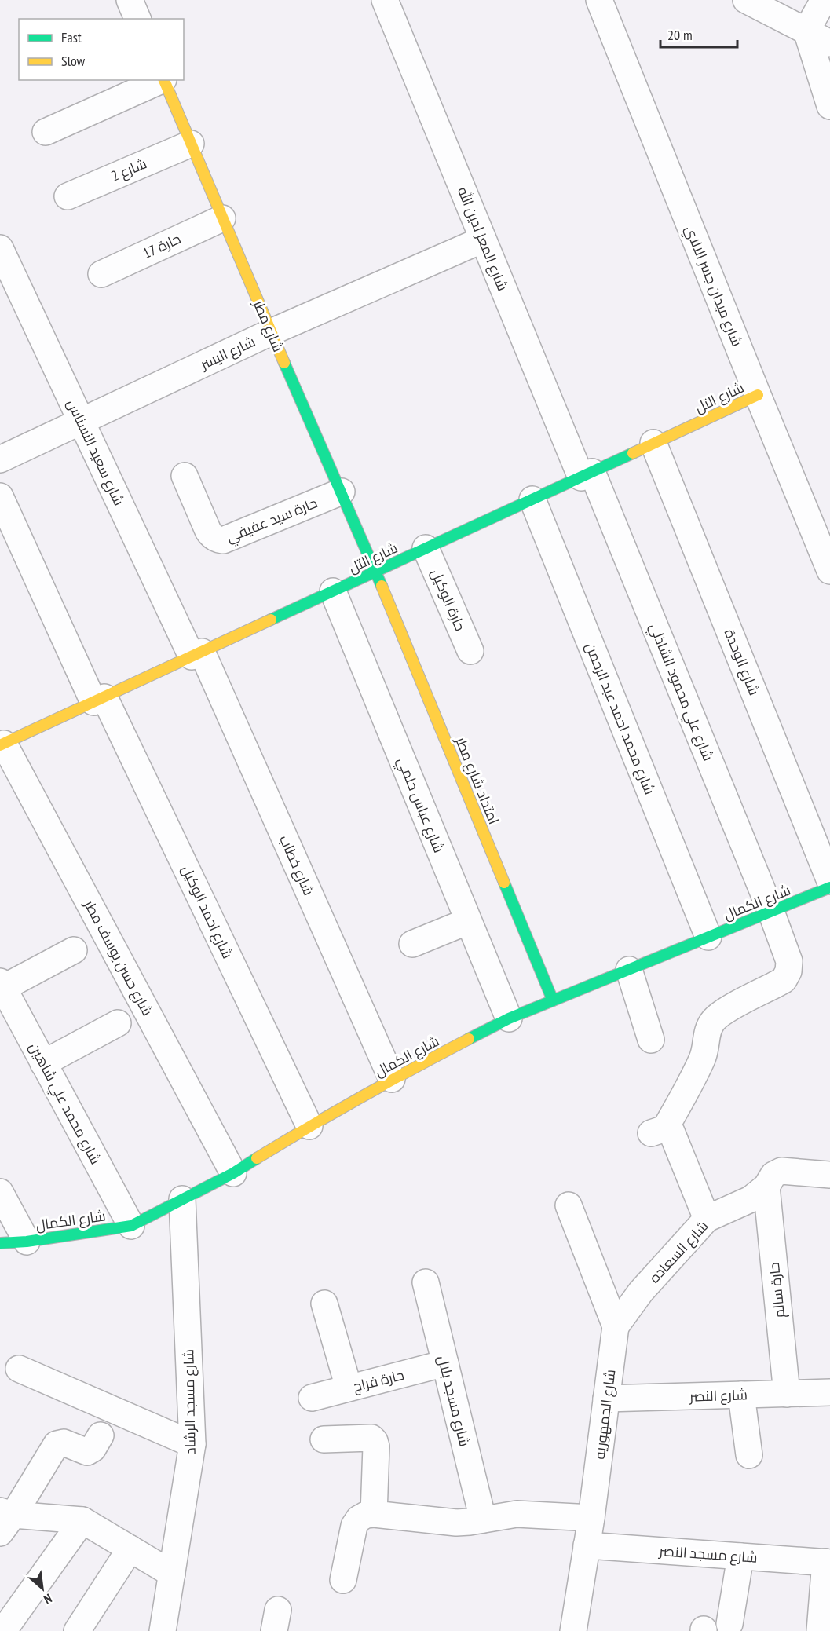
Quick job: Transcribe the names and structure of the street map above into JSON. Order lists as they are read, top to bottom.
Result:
{
  "streets": {
    "street": [
      "شارع 2",
      "شارع المعز لدين الله",
      "حارة 17",
      "شارع ميدان جسر الالاي",
      "شارع مطر",
      "شارع اليسر",
      "شارع التل",
      "شارع سعيد النسناس",
      "حارة سيد عفيفي",
      "حارة الوكيل",
      "شارع الوحدة",
      "شارع علي محمود الشاذلي",
      "شارع محمد احمد عبد الرحمن",
      "امتداد شارع مطر",
      "شارع عباس حلمي",
      "شارع خطاب",
      "شارع الكمال",
      "شارع احمد الوكيل",
      "شارع حسن يوسف مطر",
      "شارع محمد علي شاهين",
      "شارع السعاده",
      "حارة سالم",
      "حارة فراج",
      "شارع النصر",
      "شارع مسجد بلال",
      "شارع مسجد الرشاد",
      "شارع الجمهوريه",
      "شارع مسجد النصر"
    ]
  },
  "crossings": [
    ["شارع 2", "شارع مطر"],
    ["شارع المعز لدين الله", "شارع اليسر"],
    ["شارع المعز لدين الله", "شارع التل"],
    ["شارع المعز لدين الله", "شارع علي محمود الشاذلي"],
    ["حارة 17", "شارع مطر"],
    ["شارع ميدان جسر الالاي", "شارع التل"],
    ["شارع مطر", "شارع اليسر"],
    ["شارع مطر", "شارع التل"],
    ["شارع مطر", "حارة سيد عفيفي"],
    ["شارع مطر", "امتداد شارع مطر"],
    ["شارع اليسر", "شارع سعيد النسناس"],
    ["شارع التل", "شارع سعيد النسناس"],
    ["شارع التل", "حارة الوكيل"],
    ["شارع التل", "شارع الوحدة"],
    ["شارع التل", "شارع علي محمود الشاذلي"],
    ["شارع التل", "شارع محمد احمد عبد الرحمن"],
    ["شارع التل", "امتداد شارع مطر"],
    ["شارع التل", "شارع عباس حلمي"],
    ["شارع التل", "شارع خطاب"],
    ["شارع التل", "شارع احمد الوكيل"],
    ["شارع التل", "شارع حسن يوسف مطر"],
    ["شارع سعيد النسناس", "شارع خطاب"],
    ["شارع علي محمود الشاذلي", "شارع الكمال"],
    ["شارع علي محمود الشاذلي", "شارع السعاده"],
    ["شارع محمد احمد عبد الرحمن", "شارع الكمال"],
    ["امتداد شارع مطر", "شارع الكمال"],
    ["شارع عباس حلمي", "شارع الكمال"],
    ["شارع خطاب", "شارع الكمال"],
    ["شارع الكمال", "شارع احمد الوكيل"],
    ["شارع الكمال", "شارع حسن يوسف مطر"],
    ["شارع الكمال", "شارع محمد علي شاهين"],
    ["شارع الكمال", "شارع مسجد الرشاد"],
    ["شارع السعاده", "حارة سالم"],
    ["شارع السعاده", "شارع الجمهوريه"],
    ["حارة سالم", "شارع النصر"],
    ["حارة فراج", "شارع مسجد بلال"],
    ["شارع النصر", "شارع الجمهوريه"],
    ["شارع الجمهوريه", "شارع مسجد النصر"]
  ],
  "legend": ["Fast", "Slow"],
  "scale_bar": "20 m",
  "north": "bottom right"
}
